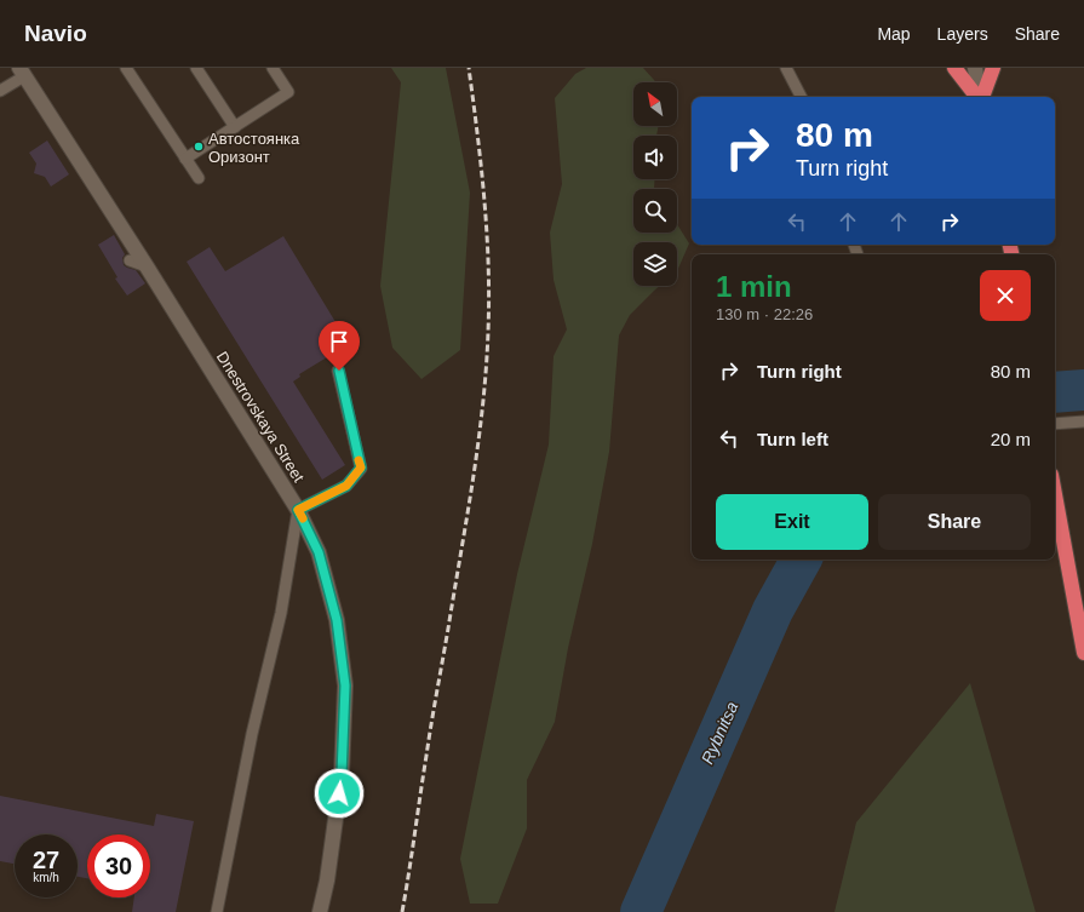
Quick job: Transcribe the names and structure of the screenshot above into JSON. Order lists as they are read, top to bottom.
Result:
{
  "streets": {
    "street": ["Dnestrovskaya Street"]
  },
  "water": ["Rybnitsa"],
  "places": ["Автостоянка Оризонт"],
  "north": "top left",
  "page": {
    "header": "Navio",
    "nav": ["Map", "Layers", "Share"],
    "turn": ["80 m", "Turn right"],
    "heading": ["1 min", "130 m · 22:26"],
    "list": [
      {
        "name": "Turn right",
        "value": "80 m"
      },
      {
        "name": "Turn left",
        "value": "20 m"
      }
    ],
    "buttons": ["Exit", "Share"],
    "speed": "27 km/h",
    "limit": "30"
  }
}
